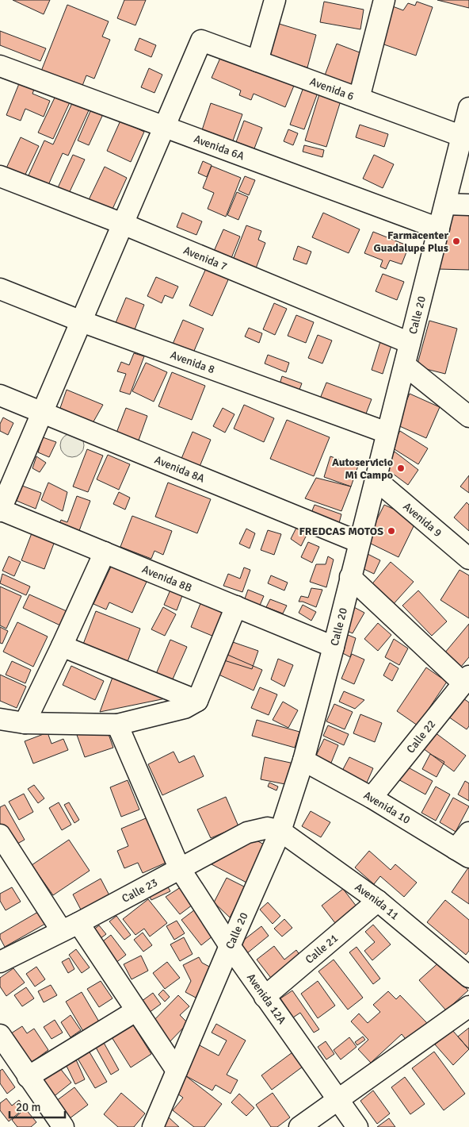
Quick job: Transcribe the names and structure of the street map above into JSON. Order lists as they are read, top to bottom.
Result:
{
  "streets": {
    "street": [
      "Avenida 6",
      "Avenida 6A",
      "Avenida 7",
      "Calle 20",
      "Avenida 8",
      "Avenida 8A",
      "Avenida 9",
      "Avenida 8B",
      "Calle 22",
      "Avenida 10",
      "Calle 23",
      "Avenida 11",
      "Calle 21",
      "Avenida 12A"
    ]
  },
  "crossings": [
    ["Avenida 6", "Avenida 6A"],
    ["Avenida 6", "Calle 20"],
    ["Avenida 6A", "Calle 20"],
    ["Avenida 7", "Calle 20"],
    ["Calle 20", "Avenida 8"],
    ["Calle 20", "Avenida 8A"],
    ["Calle 20", "Avenida 9"],
    ["Calle 20", "Avenida 8B"],
    ["Calle 20", "Avenida 10"],
    ["Calle 20", "Calle 23"],
    ["Calle 20", "Avenida 11"],
    ["Calle 20", "Avenida 12A"],
    ["Calle 22", "Avenida 10"],
    ["Calle 23", "Avenida 11"],
    ["Calle 23", "Avenida 12A"],
    ["Avenida 11", "Calle 21"],
    ["Calle 21", "Avenida 12A"]
  ],
  "places": ["Farmacenter Guadalupe Plus", "Autoservicio Mi Campo", "FREDCAS MOTOS"],
  "scale_bar": "20 m"
}
